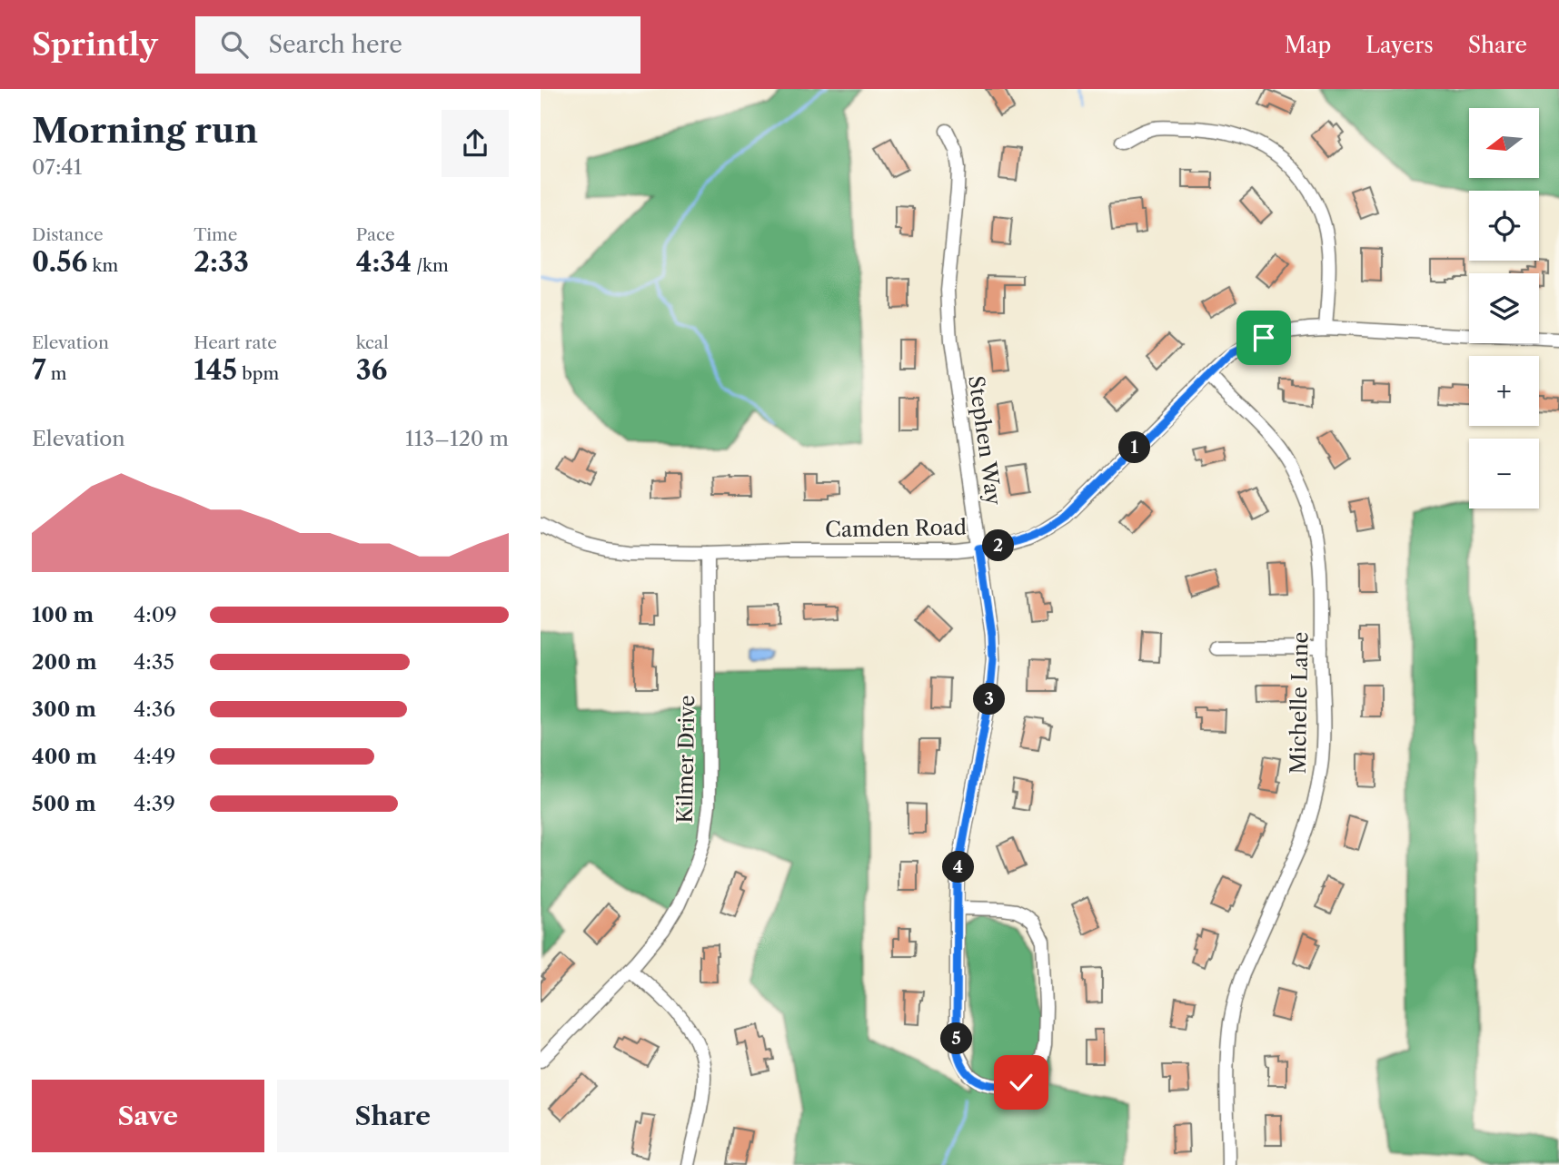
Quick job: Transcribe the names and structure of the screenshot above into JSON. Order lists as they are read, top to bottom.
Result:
{
  "streets": {
    "street": [
      "Stephen Way",
      "Camden Road",
      "Michelle Lane",
      "Kilmer Drive"
    ]
  },
  "crossings": [
    ["Stephen Way", "Camden Road"],
    ["Camden Road", "Michelle Lane"],
    ["Camden Road", "Kilmer Drive"]
  ],
  "north": "left",
  "page": {
    "header": "Sprintly",
    "search": "Search here",
    "nav": ["Map", "Layers", "Share"],
    "heading": ["Morning run", "07:41"],
    "map_buttons": ["+", "−"],
    "stats": [
      ["Distance", "0.56 km"],
      ["Time", "2:33"],
      ["Pace", "4:34 /km"],
      ["Elevation", "7 m"],
      ["Heart rate", "145 bpm"],
      ["kcal", "36"]
    ],
    "chart": ["Elevation", "113–120 m"],
    "pins": [
      "1",
      "2",
      "3",
      "4",
      "5"
    ],
    "list": [
      {
        "name": "100 m",
        "note": "4:09"
      },
      {
        "name": "200 m",
        "note": "4:35"
      },
      {
        "name": "300 m",
        "note": "4:36"
      },
      {
        "name": "400 m",
        "note": "4:49"
      },
      {
        "name": "500 m",
        "note": "4:39"
      }
    ],
    "buttons": ["Save", "Share"]
  }
}
